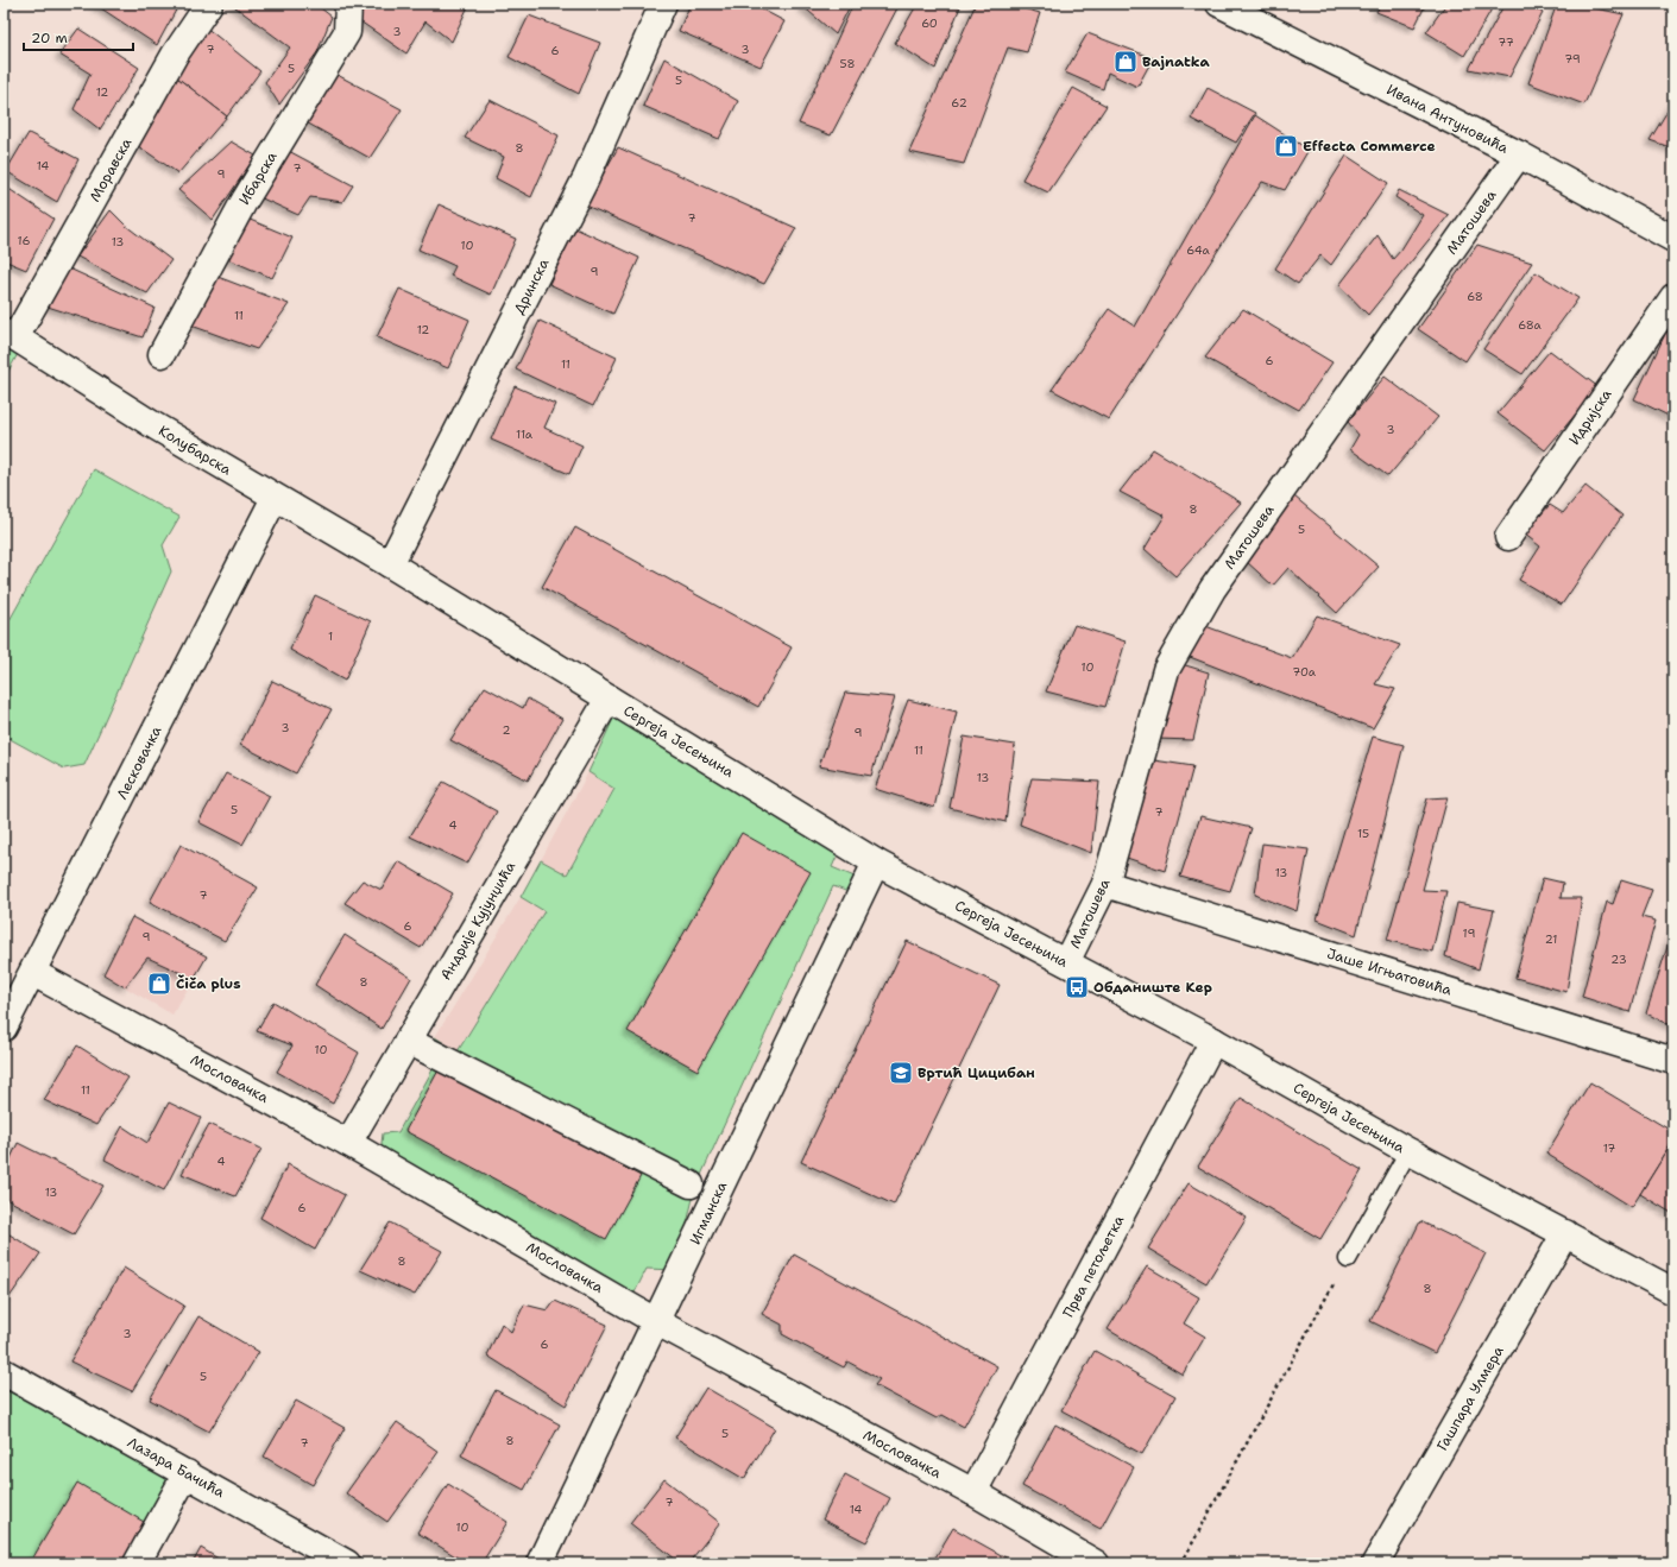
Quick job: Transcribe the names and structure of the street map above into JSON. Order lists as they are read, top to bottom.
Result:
{
  "streets": {
    "street": [
      "Ивана Антуновића",
      "Моравска",
      "Ибарска",
      "Матошева",
      "Дринска",
      "Идријска",
      "Колубарска",
      "Сергеја Јесењина",
      "Лесковачка",
      "Андрије Кујунџића",
      "Јаше Игњатовића",
      "Мословачка",
      "Игманска",
      "Прва петољетка",
      "Гашпара Улмера",
      "Лазара Бачића"
    ]
  },
  "crossings": [
    ["Ивана Антуновића", "Матошева"],
    ["Моравска", "Колубарска"],
    ["Матошева", "Сергеја Јесењина"],
    ["Матошева", "Јаше Игњатовића"],
    ["Дринска", "Колубарска"],
    ["Дринска", "Сергеја Јесењина"],
    ["Колубарска", "Сергеја Јесењина"],
    ["Колубарска", "Лесковачка"],
    ["Сергеја Јесењина", "Андрије Кујунџића"],
    ["Сергеја Јесењина", "Игманска"],
    ["Сергеја Јесењина", "Прва петољетка"],
    ["Сергеја Јесењина", "Гашпара Улмера"],
    ["Лесковачка", "Мословачка"],
    ["Андрије Кујунџића", "Мословачка"],
    ["Мословачка", "Игманска"],
    ["Мословачка", "Прва петољетка"]
  ],
  "places": {
    "shop": ["Bajnatka", "Effecta Commerce", "Čiča plus"],
    "bus stop": ["Обданиште Кер"],
    "school or university": ["Вртић Цицибан"]
  },
  "house_numbers": [
    "60",
    "3",
    "77",
    "7",
    "3",
    "6",
    "79",
    "58",
    "5",
    "5",
    "12",
    "62",
    "8",
    "14",
    "7",
    "9",
    "7",
    "16",
    "13",
    "10",
    "64a",
    "9",
    "68",
    "11",
    "68a",
    "12",
    "6",
    "11",
    "3",
    "11a",
    "8",
    "5",
    "1",
    "10",
    "70a",
    "3",
    "2",
    "9",
    "11",
    "13",
    "5",
    "7",
    "4",
    "15",
    "13",
    "7",
    "6",
    "19",
    "9",
    "21",
    "23",
    "8",
    "10",
    "11",
    "17",
    "4",
    "13",
    "6",
    "8",
    "8",
    "3",
    "6",
    "5",
    "5",
    "8",
    "7",
    "7",
    "14",
    "10"
  ],
  "scale_bar": "20 m"
}
